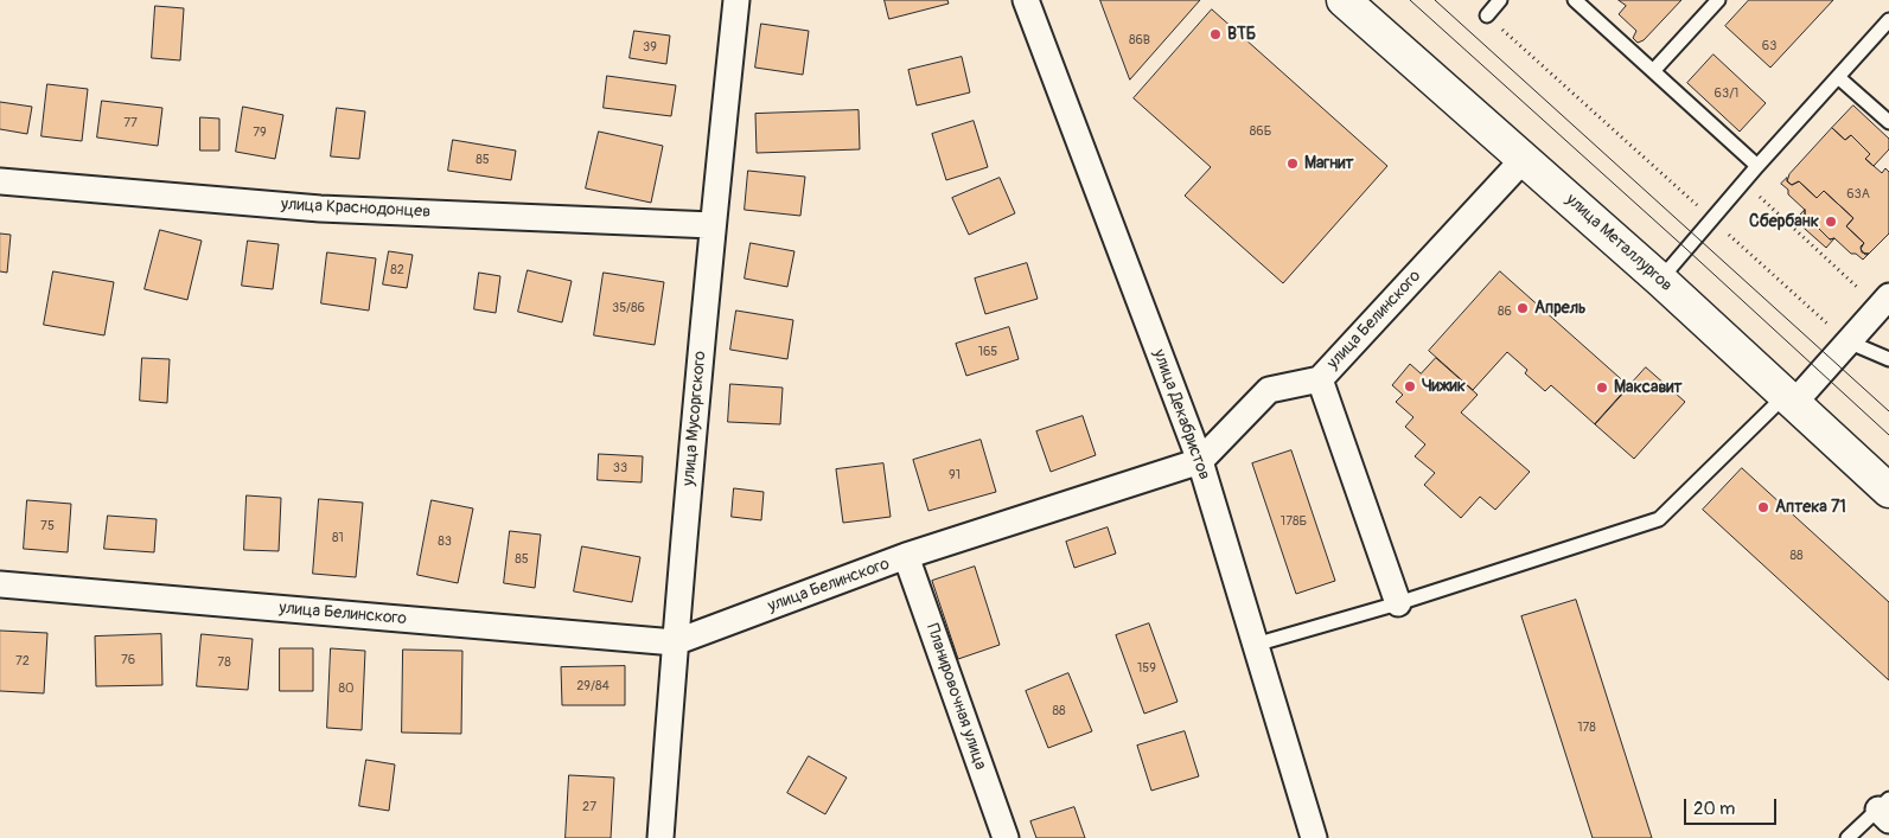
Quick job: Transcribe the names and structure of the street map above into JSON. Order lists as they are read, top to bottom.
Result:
{
  "streets": {
    "main road": ["улица Металлургов"],
    "street": [
      "улица Краснодонцев",
      "улица Белинского",
      "улица Декабристов",
      "улица Мусоргского",
      "Планировочная улица"
    ]
  },
  "crossings": [
    ["улица Краснодонцев", "улица Мусоргского"],
    ["улица Металлургов", "улица Белинского"],
    ["улица Белинского", "улица Декабристов"],
    ["улица Белинского", "улица Мусоргского"],
    ["улица Белинского", "Планировочная улица"]
  ],
  "places": [
    "ВТБ",
    "Магнит",
    "Сбербанк",
    "Апрель",
    "Чижик",
    "Максавит",
    "Аптека 71"
  ],
  "house_numbers": [
    "86В",
    "63",
    "39",
    "63/1",
    "77",
    "86Б",
    "79",
    "85",
    "63А",
    "82",
    "35/86",
    "86",
    "165",
    "33",
    "91",
    "178Б",
    "75",
    "81",
    "83",
    "88",
    "85",
    "76",
    "72",
    "78",
    "159",
    "29/84",
    "80",
    "88",
    "178",
    "27"
  ],
  "scale_bar": "20 m"
}
